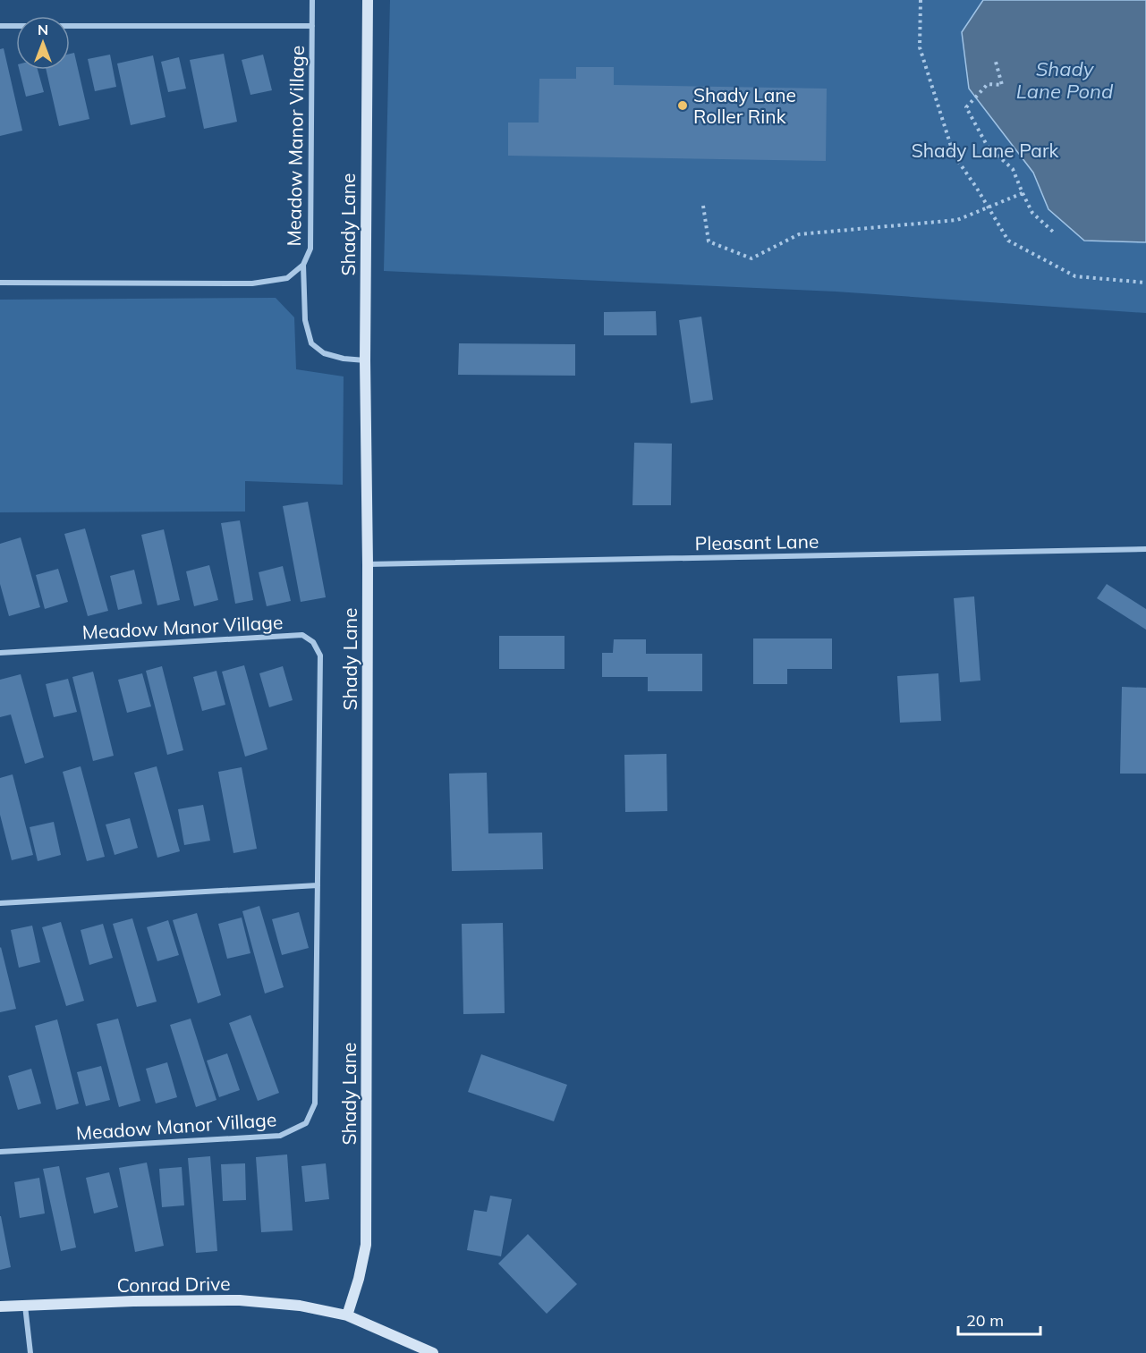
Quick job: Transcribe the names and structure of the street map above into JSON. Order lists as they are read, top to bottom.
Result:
{
  "streets": {
    "main road": ["Shady Lane", "Conrad Drive"],
    "street": ["Meadow Manor Village", "Pleasant Lane"]
  },
  "crossings": [
    ["Meadow Manor Village", "Shady Lane"],
    ["Shady Lane", "Pleasant Lane"],
    ["Shady Lane", "Conrad Drive"]
  ],
  "water": ["Shady Lane Pond"],
  "parks": ["Shady Lane Park"],
  "places": ["Shady Lane Roller Rink"],
  "scale_bar": "20 m",
  "north": "top"
}
